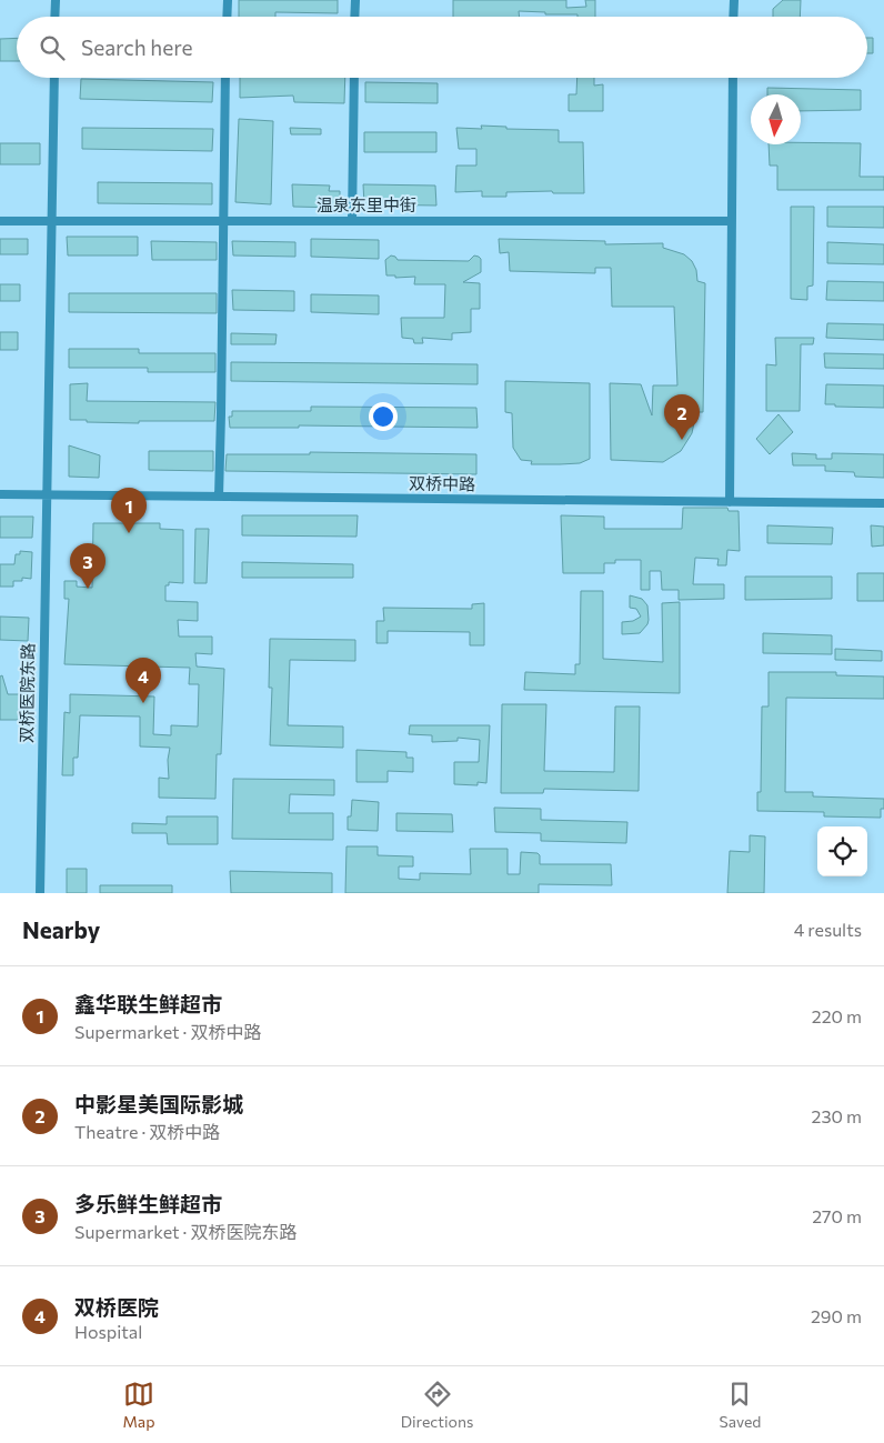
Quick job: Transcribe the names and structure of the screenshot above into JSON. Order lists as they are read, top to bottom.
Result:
{
  "streets": {
    "street": ["温泉东里中街", "双桥中路", "双桥医院东路"]
  },
  "crossings": [
    ["温泉东里中街", "双桥医院东路"],
    ["双桥中路", "双桥医院东路"]
  ],
  "north": "bottom",
  "page": {
    "search": "Search here",
    "pins": [
      "2",
      "1",
      "3",
      "4"
    ],
    "heading": ["Nearby", "4 results"],
    "list": [
      {
        "mark": "1",
        "name": "鑫华联生鲜超市",
        "note": "Supermarket · 双桥中路",
        "value": "220 m"
      },
      {
        "mark": "2",
        "name": "中影星美国际影城",
        "note": "Theatre · 双桥中路",
        "value": "230 m"
      },
      {
        "mark": "3",
        "name": "多乐鲜生鲜超市",
        "note": "Supermarket · 双桥医院东路",
        "value": "270 m"
      },
      {
        "mark": "4",
        "name": "双桥医院",
        "note": "Hospital",
        "value": "290 m"
      }
    ],
    "nav": ["Map", "Directions", "Saved"]
  }
}
